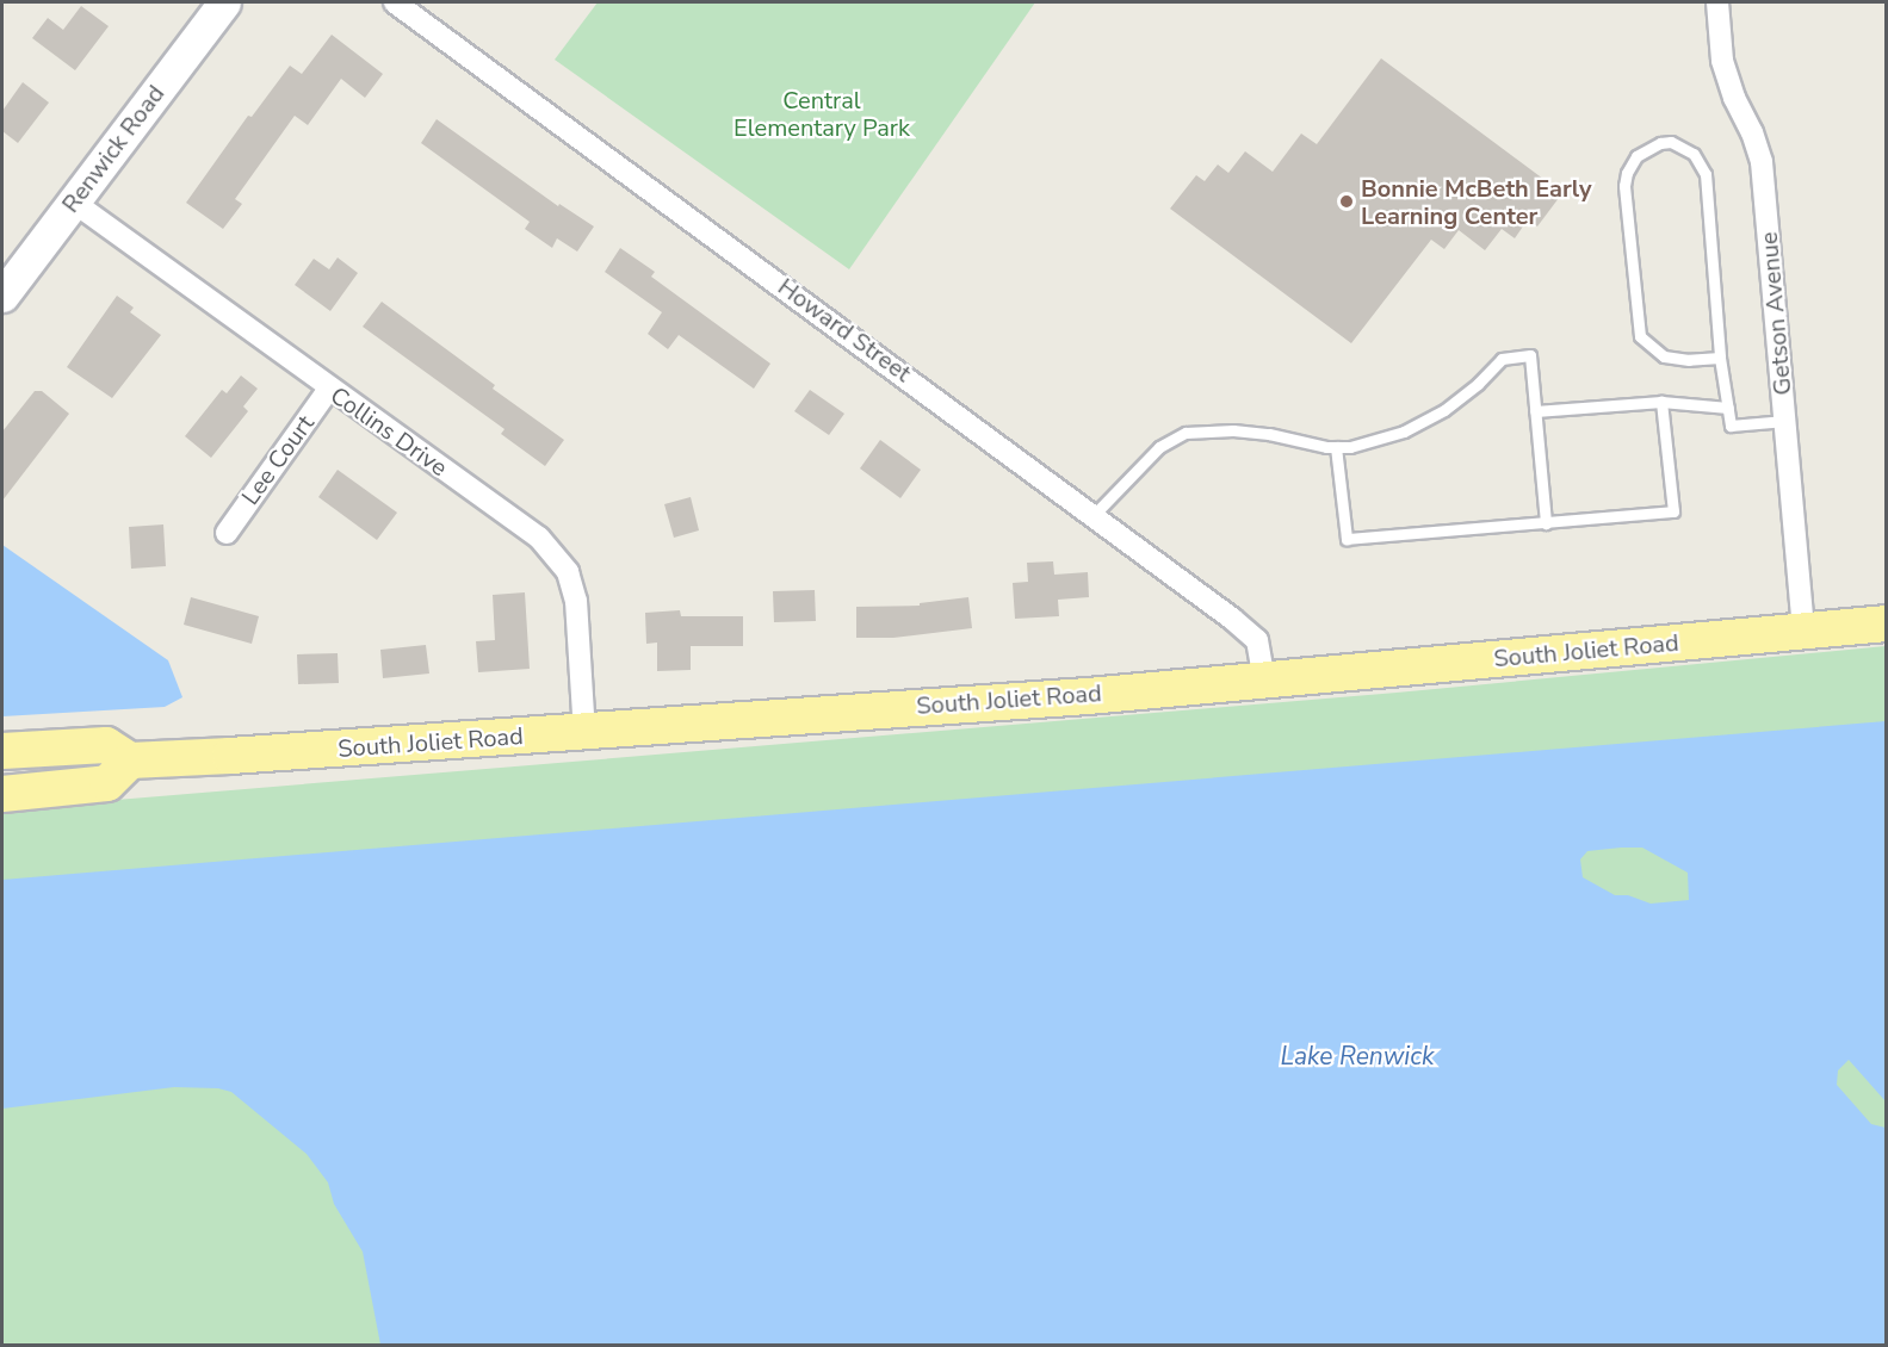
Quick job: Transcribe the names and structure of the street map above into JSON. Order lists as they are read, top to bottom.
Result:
{
  "streets": {
    "main road": ["South Joliet Road"],
    "street": [
      "Renwick Road",
      "Getson Avenue",
      "Howard Street",
      "Collins Drive",
      "Lee Court"
    ]
  },
  "crossings": [
    ["Renwick Road", "Collins Drive"],
    ["Getson Avenue", "South Joliet Road"],
    ["Howard Street", "South Joliet Road"],
    ["Collins Drive", "Lee Court"],
    ["Collins Drive", "South Joliet Road"]
  ],
  "water": ["Lake Renwick"],
  "parks": ["Central Elementary Park"],
  "places": ["Bonnie McBeth Early Learning Center"]
}
